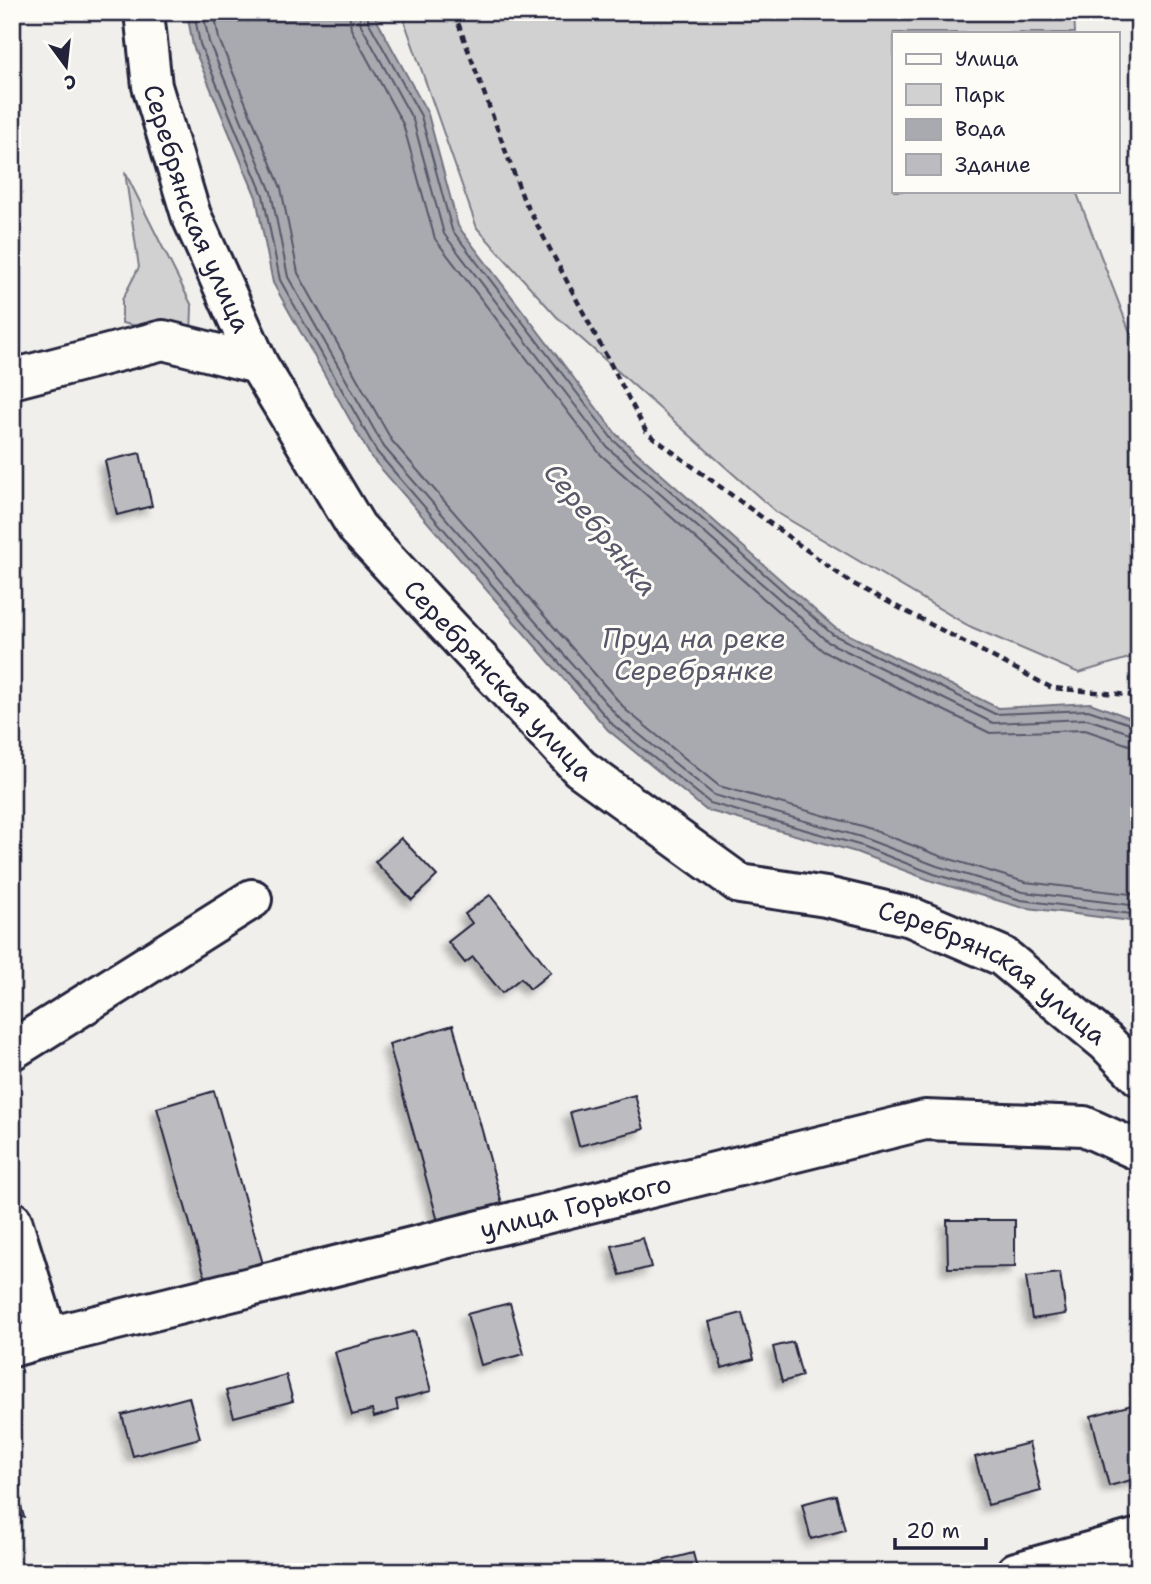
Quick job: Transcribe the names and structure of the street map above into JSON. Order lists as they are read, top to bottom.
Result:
{
  "streets": {
    "street": ["Серебрянская улица", "улица Горького"]
  },
  "water": ["Серебрянка", "Пруд на реке Серебрянке"],
  "legend": [
    "Улица",
    "Парк",
    "Вода",
    "Здание"
  ],
  "scale_bar": "20 m",
  "north": "bottom"
}
